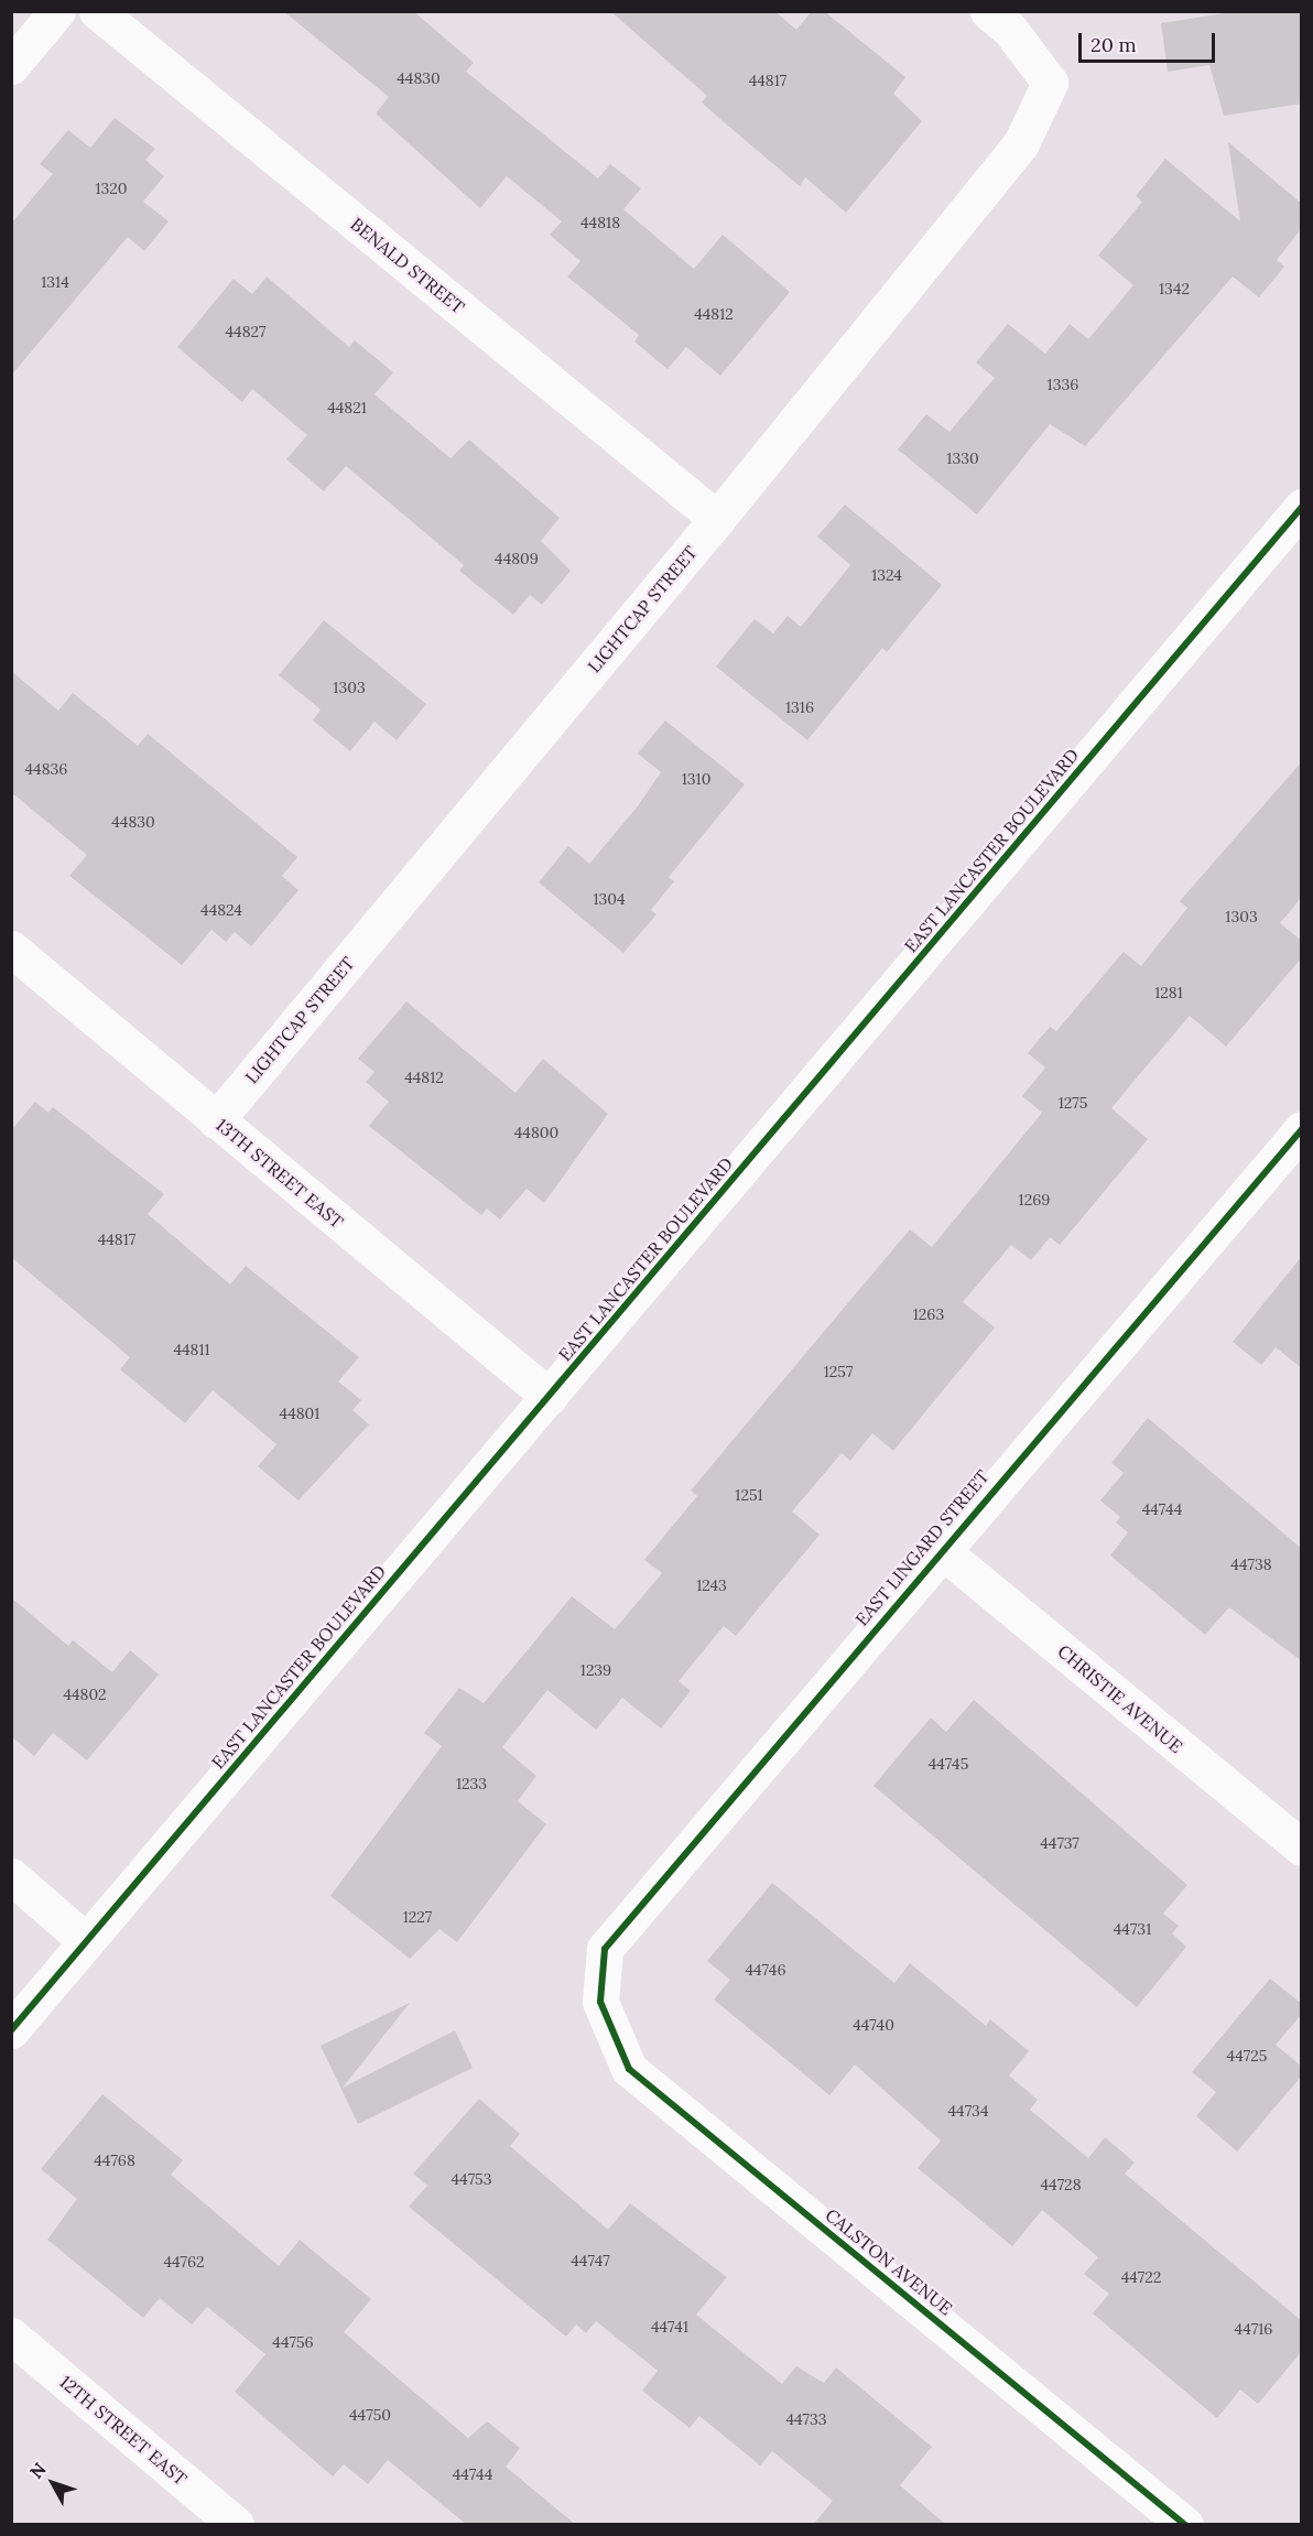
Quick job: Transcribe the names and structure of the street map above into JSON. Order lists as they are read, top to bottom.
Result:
{
  "streets": {
    "street": [
      "BENALD STREET",
      "LIGHTCAP STREET",
      "EAST LANCASTER BOULEVARD",
      "13TH STREET EAST",
      "EAST LINGARD STREET",
      "CHRISTIE AVENUE",
      "CALSTON AVENUE",
      "12TH STREET EAST"
    ]
  },
  "crossings": [
    ["BENALD STREET", "LIGHTCAP STREET"],
    ["LIGHTCAP STREET", "13TH STREET EAST"],
    ["EAST LANCASTER BOULEVARD", "13TH STREET EAST"],
    ["EAST LINGARD STREET", "CHRISTIE AVENUE"],
    ["EAST LINGARD STREET", "CALSTON AVENUE"]
  ],
  "house_numbers": [
    "44830",
    "44817",
    "1320",
    "44818",
    "1314",
    "1342",
    "44812",
    "44827",
    "1336",
    "44821",
    "1330",
    "44809",
    "1324",
    "1303",
    "1316",
    "44836",
    "1310",
    "44830",
    "1304",
    "44824",
    "1303",
    "1281",
    "44812",
    "1275",
    "44800",
    "1269",
    "44817",
    "1263",
    "44811",
    "1257",
    "44801",
    "1251",
    "44744",
    "44738",
    "1243",
    "1239",
    "44802",
    "44745",
    "1233",
    "44737",
    "1227",
    "44731",
    "44746",
    "44740",
    "44725",
    "44734",
    "44768",
    "44753",
    "44728",
    "44747",
    "44762",
    "44722",
    "44741",
    "44716",
    "44756",
    "44750",
    "44733",
    "44744"
  ],
  "scale_bar": "20 m",
  "north": "top left"
}
